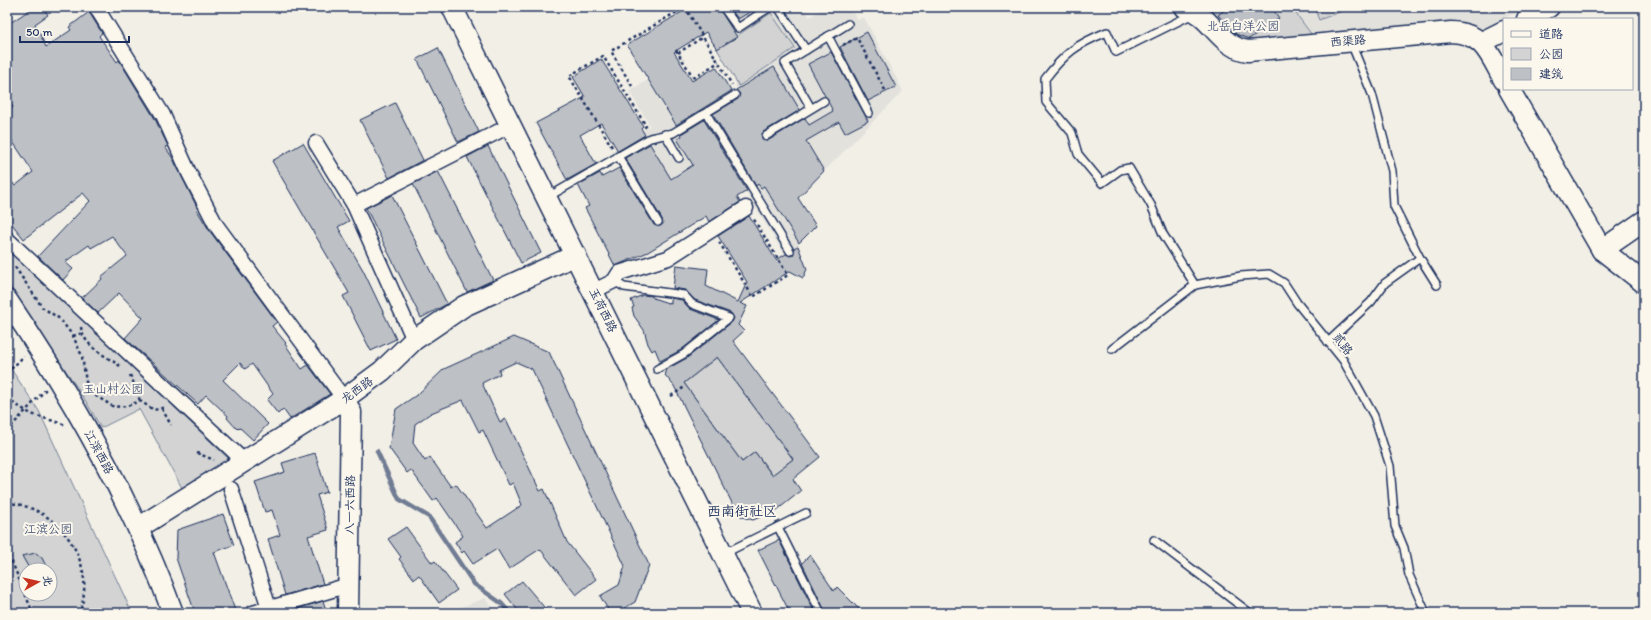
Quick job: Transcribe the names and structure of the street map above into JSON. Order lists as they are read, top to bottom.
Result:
{
  "streets": {
    "street": [
      "西渠路",
      "玉荷西路",
      "龙西路",
      "江滨西路",
      "八一六西路"
    ],
    "lane": ["贰路"]
  },
  "crossings": [
    ["玉荷西路", "龙西路"],
    ["龙西路", "江滨西路"],
    ["龙西路", "八一六西路"]
  ],
  "districts": ["西南街社区"],
  "parks": ["北岳白洋公园", "玉山村公园", "江滨公园"],
  "legend": ["道路", "公园", "建筑"],
  "scale_bar": "50 m",
  "north": "right"
}
